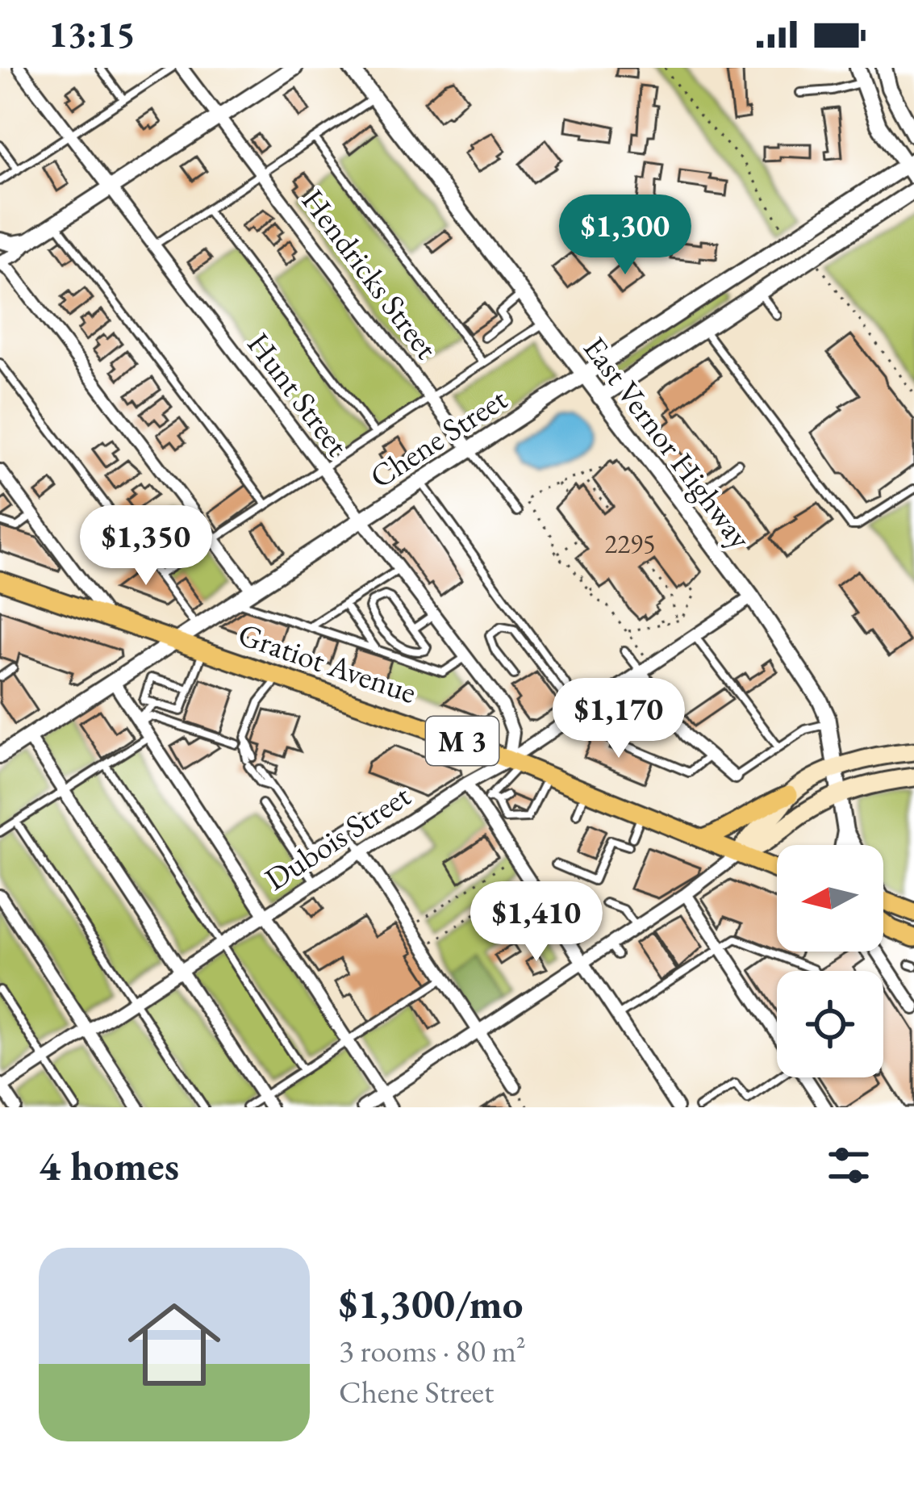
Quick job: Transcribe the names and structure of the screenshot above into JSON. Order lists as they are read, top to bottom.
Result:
{
  "streets": {
    "main road": ["Gratiot Avenue", "M 3"],
    "street": [
      "Hendricks Street",
      "Hunt Street",
      "Chene Street",
      "East Vernor Highway",
      "Dubois Street"
    ]
  },
  "crossings": [
    ["Hendricks Street", "Chene Street"],
    ["Hunt Street", "Chene Street"],
    ["Hunt Street", "Gratiot Avenue"],
    ["Hunt Street", "Dubois Street"],
    ["Chene Street", "East Vernor Highway"],
    ["Chene Street", "Gratiot Avenue"],
    ["East Vernor Highway", "Dubois Street"],
    ["Gratiot Avenue", "Dubois Street"]
  ],
  "house_numbers": ["2295"],
  "north": "left",
  "page": {
    "status": "13:15",
    "price": [
      "$1,300",
      "$1,350",
      "$1,170",
      "$1,410"
    ],
    "heading": "4 homes",
    "list": [
      {
        "name": "$1,300/mo",
        "note": "3 rooms · 80 m² · Chene Street"
      }
    ]
  }
}
